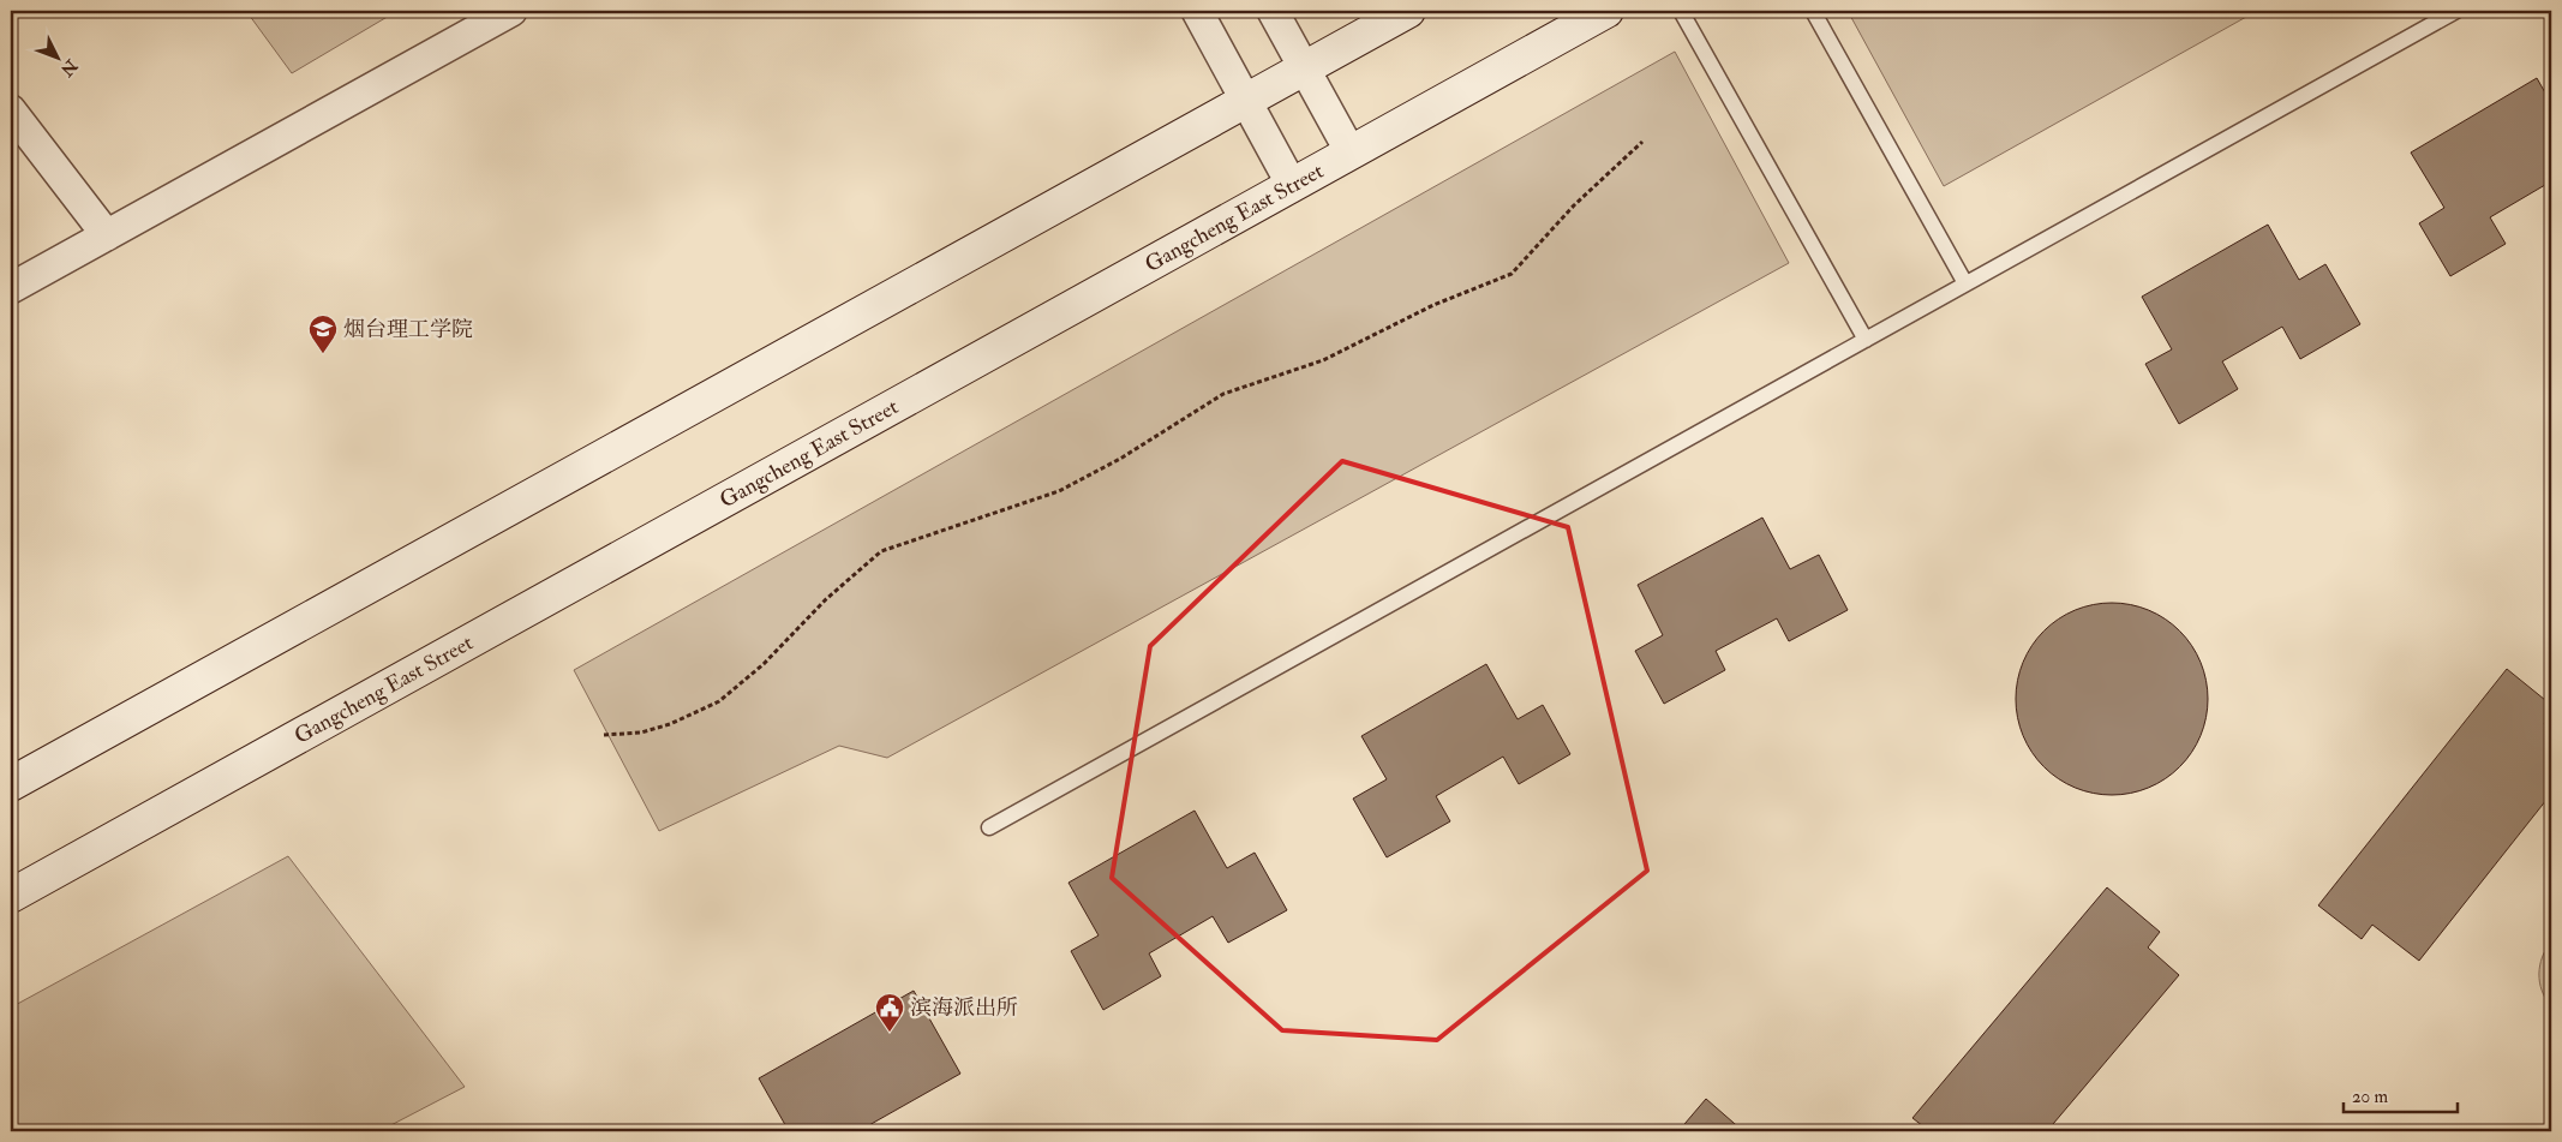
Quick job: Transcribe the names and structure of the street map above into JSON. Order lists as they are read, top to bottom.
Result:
{
  "streets": {
    "main road": ["Gangcheng East Street"]
  },
  "places": {
    "school or university": ["烟台理工学院"],
    "public building": ["滨海派出所"]
  },
  "scale_bar": "20 m",
  "north": "bottom right"
}
